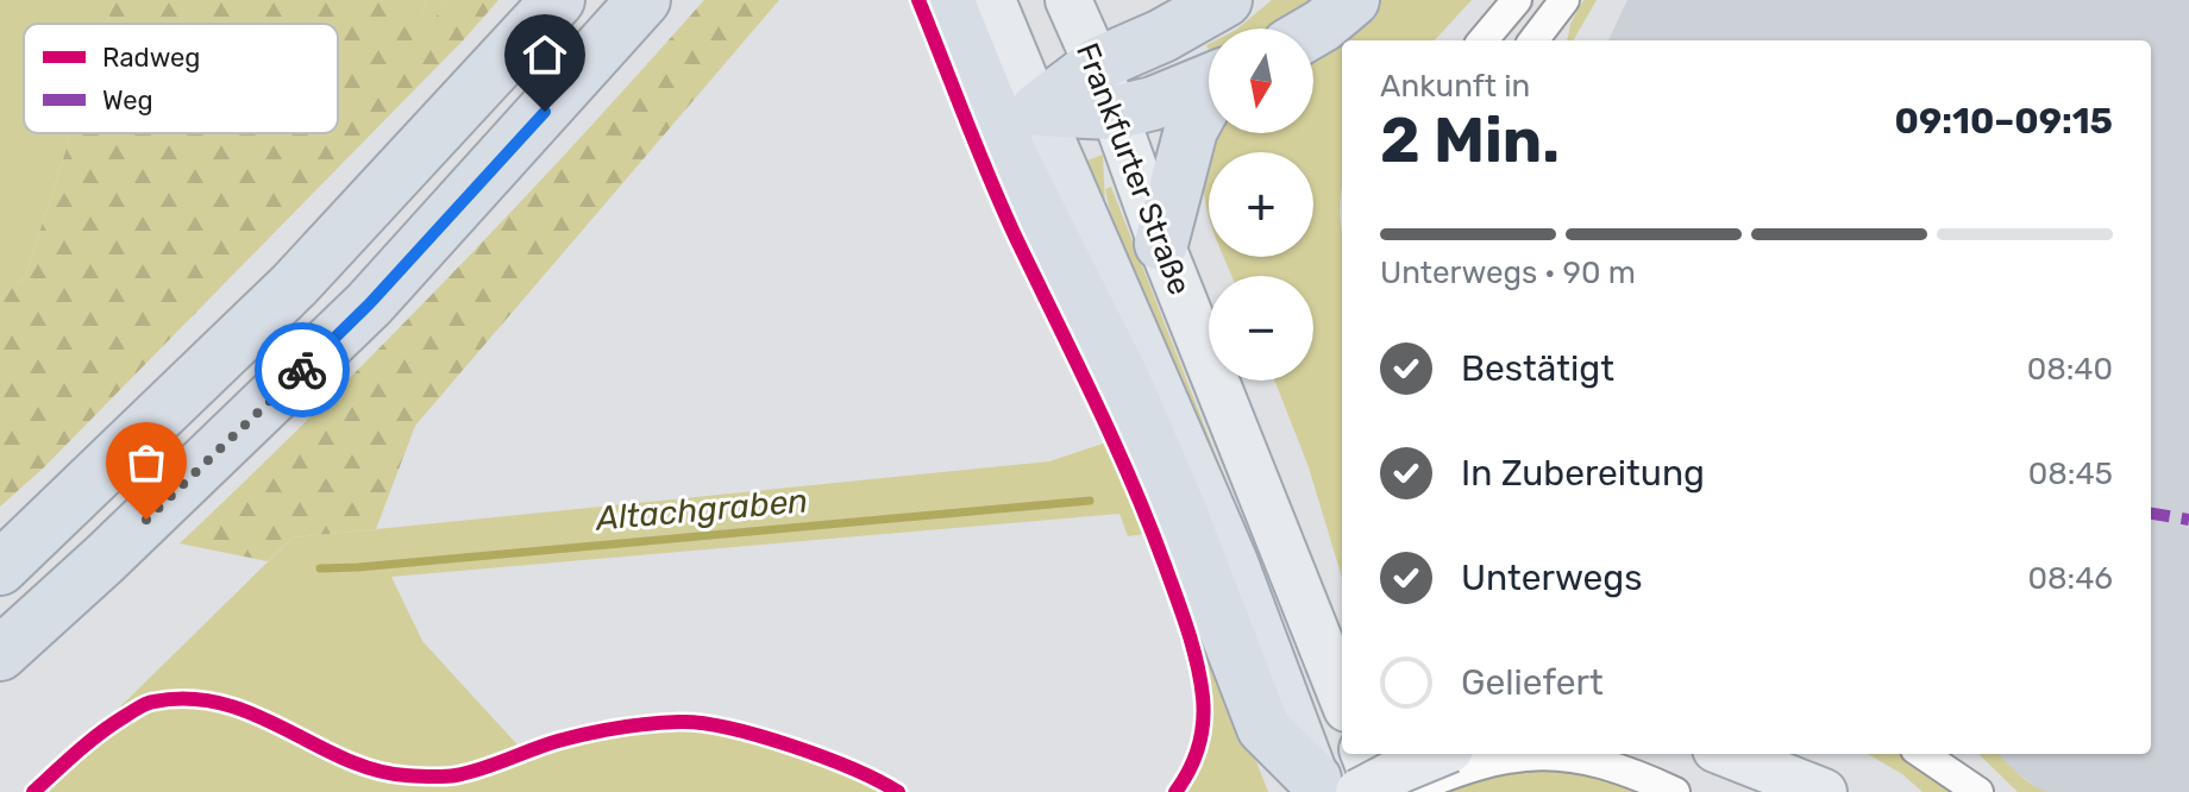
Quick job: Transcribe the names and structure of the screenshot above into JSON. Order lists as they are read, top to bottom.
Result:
{
  "streets": {
    "highway": ["Frankfurter Straße"]
  },
  "water": ["Altachgraben"],
  "legend": ["Radweg", "Weg"],
  "north": "bottom",
  "page": {
    "map_buttons": ["+", "−"],
    "heading": ["2 Min.", "Ankunft in", "09:10–09:15"],
    "bar": "Unterwegs · 90 m",
    "list": [
      ["Bestätigt", "08:40"],
      ["In Zubereitung", "08:45"],
      ["Unterwegs", "08:46"],
      "Geliefert"
    ]
  }
}
